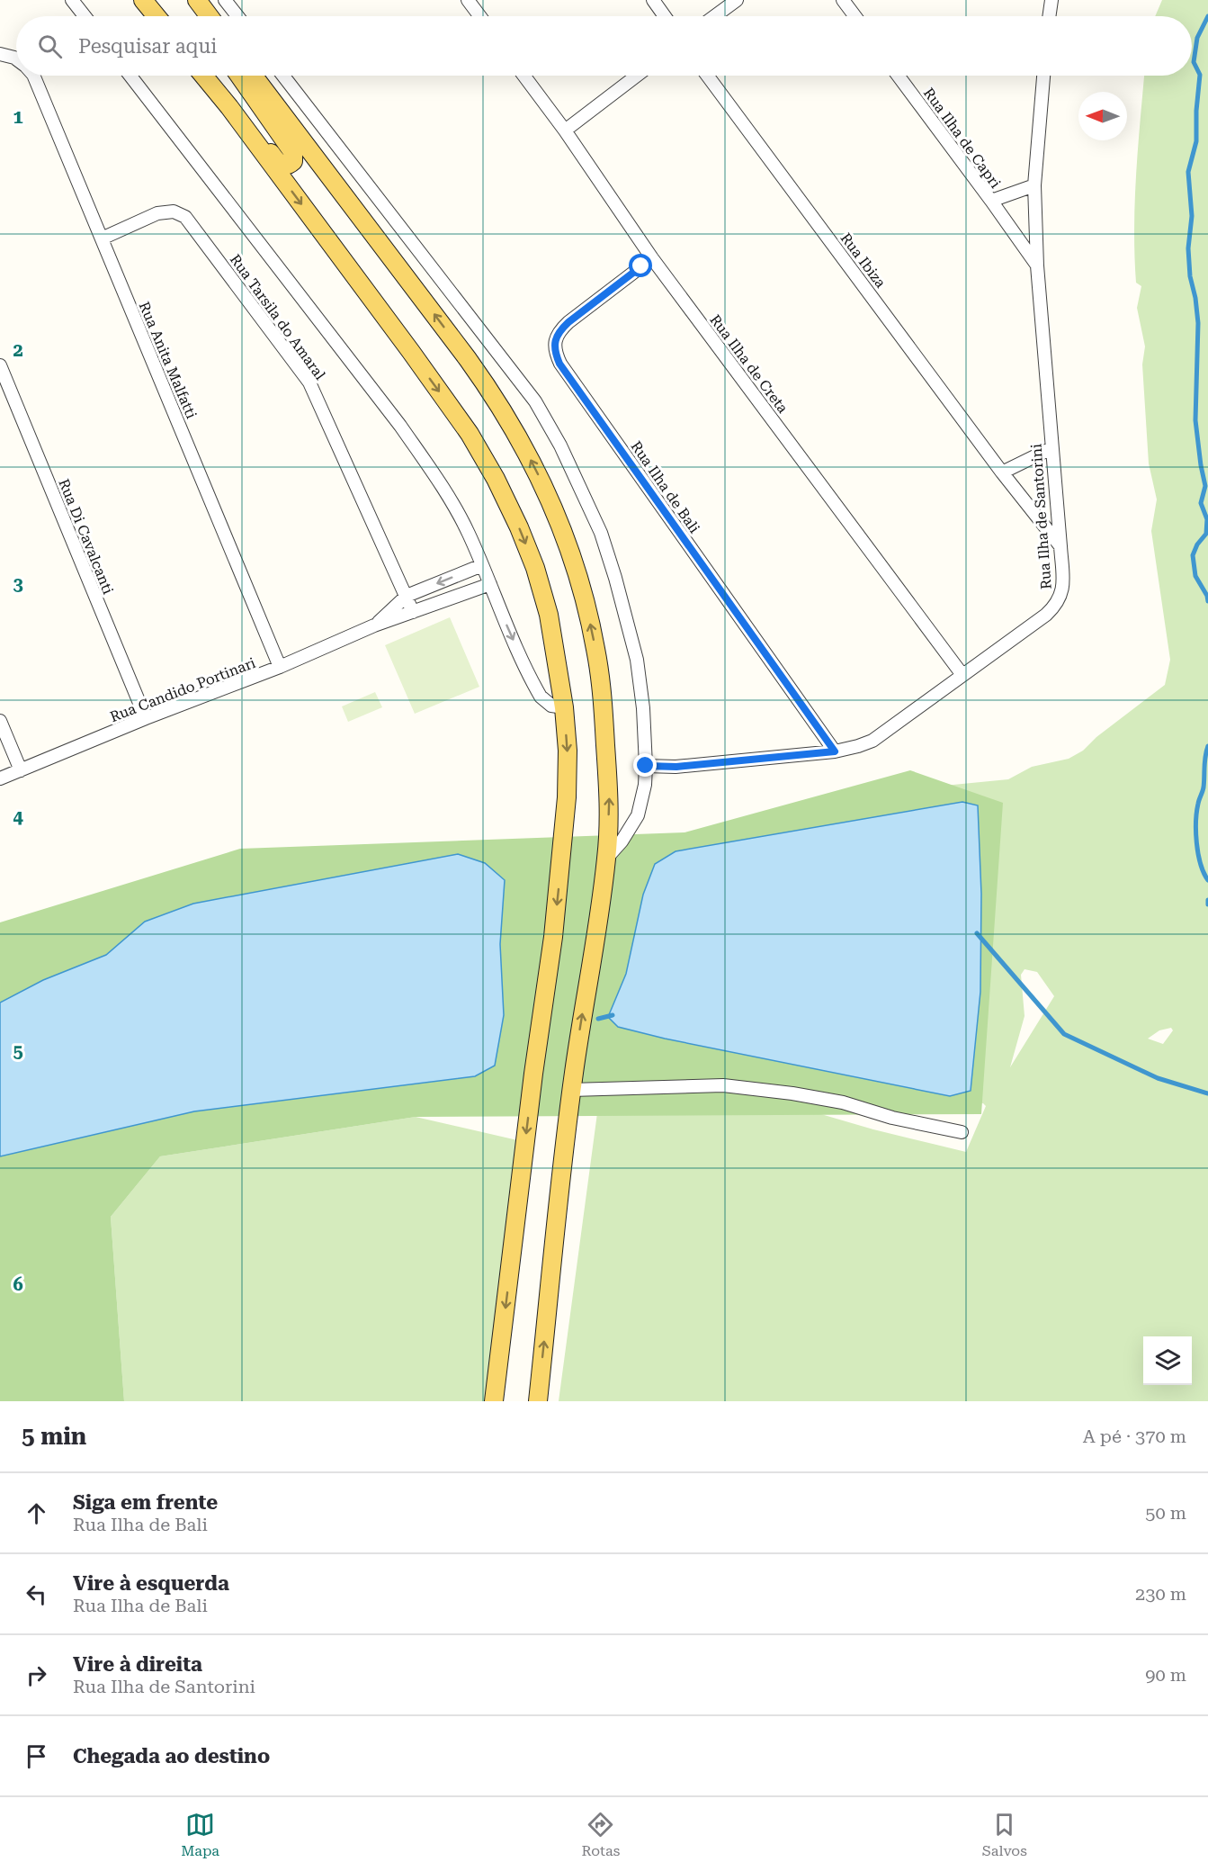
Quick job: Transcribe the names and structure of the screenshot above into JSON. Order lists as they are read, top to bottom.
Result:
{
  "streets": {
    "street": [
      "Rua Ilha de Capri",
      "Rua Ibiza",
      "Rua Tarsila do Amaral",
      "Rua Anita Malfatti",
      "Rua Ilha de Creta",
      "Rua Ilha de Bali",
      "Rua Ilha de Santorini",
      "Rua Di Cavalcanti",
      "Rua Candido Portinari"
    ]
  },
  "crossings": [
    ["Rua Ilha de Capri", "Rua Ilha de Santorini"],
    ["Rua Ibiza", "Rua Ilha de Santorini"],
    ["Rua Tarsila do Amaral", "Rua Anita Malfatti"],
    ["Rua Tarsila do Amaral", "Rua Candido Portinari"],
    ["Rua Anita Malfatti", "Rua Candido Portinari"],
    ["Rua Ilha de Creta", "Rua Ilha de Bali"],
    ["Rua Ilha de Creta", "Rua Ilha de Santorini"],
    ["Rua Ilha de Bali", "Rua Ilha de Santorini"],
    ["Rua Di Cavalcanti", "Rua Candido Portinari"]
  ],
  "north": "left",
  "page": {
    "search": "Pesquisar aqui",
    "heading": ["5 min", "A pé · 370 m"],
    "list": [
      ["Siga em frente", "Rua Ilha de Bali", "50 m"],
      ["Vire à esquerda", "Rua Ilha de Bali", "230 m"],
      ["Vire à direita", "Rua Ilha de Santorini", "90 m"],
      "Chegada ao destino"
    ],
    "nav": ["Mapa", "Rotas", "Salvos"]
  },
  "grid": {
    "rows": [
      "1",
      "2",
      "3",
      "4",
      "5",
      "6"
    ]
  }
}
